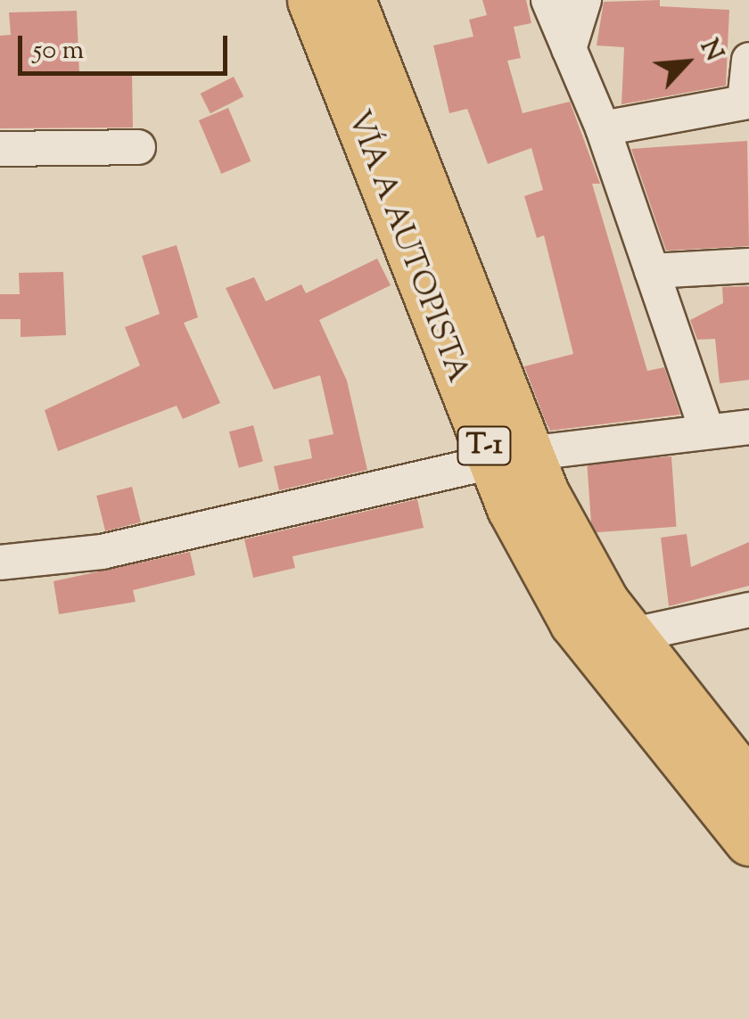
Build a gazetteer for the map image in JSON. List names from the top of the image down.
{
  "streets": {
    "highway": ["VÍA A AUTOPISTA", "T-1"]
  },
  "scale_bar": "50 m",
  "north": "top right"
}
